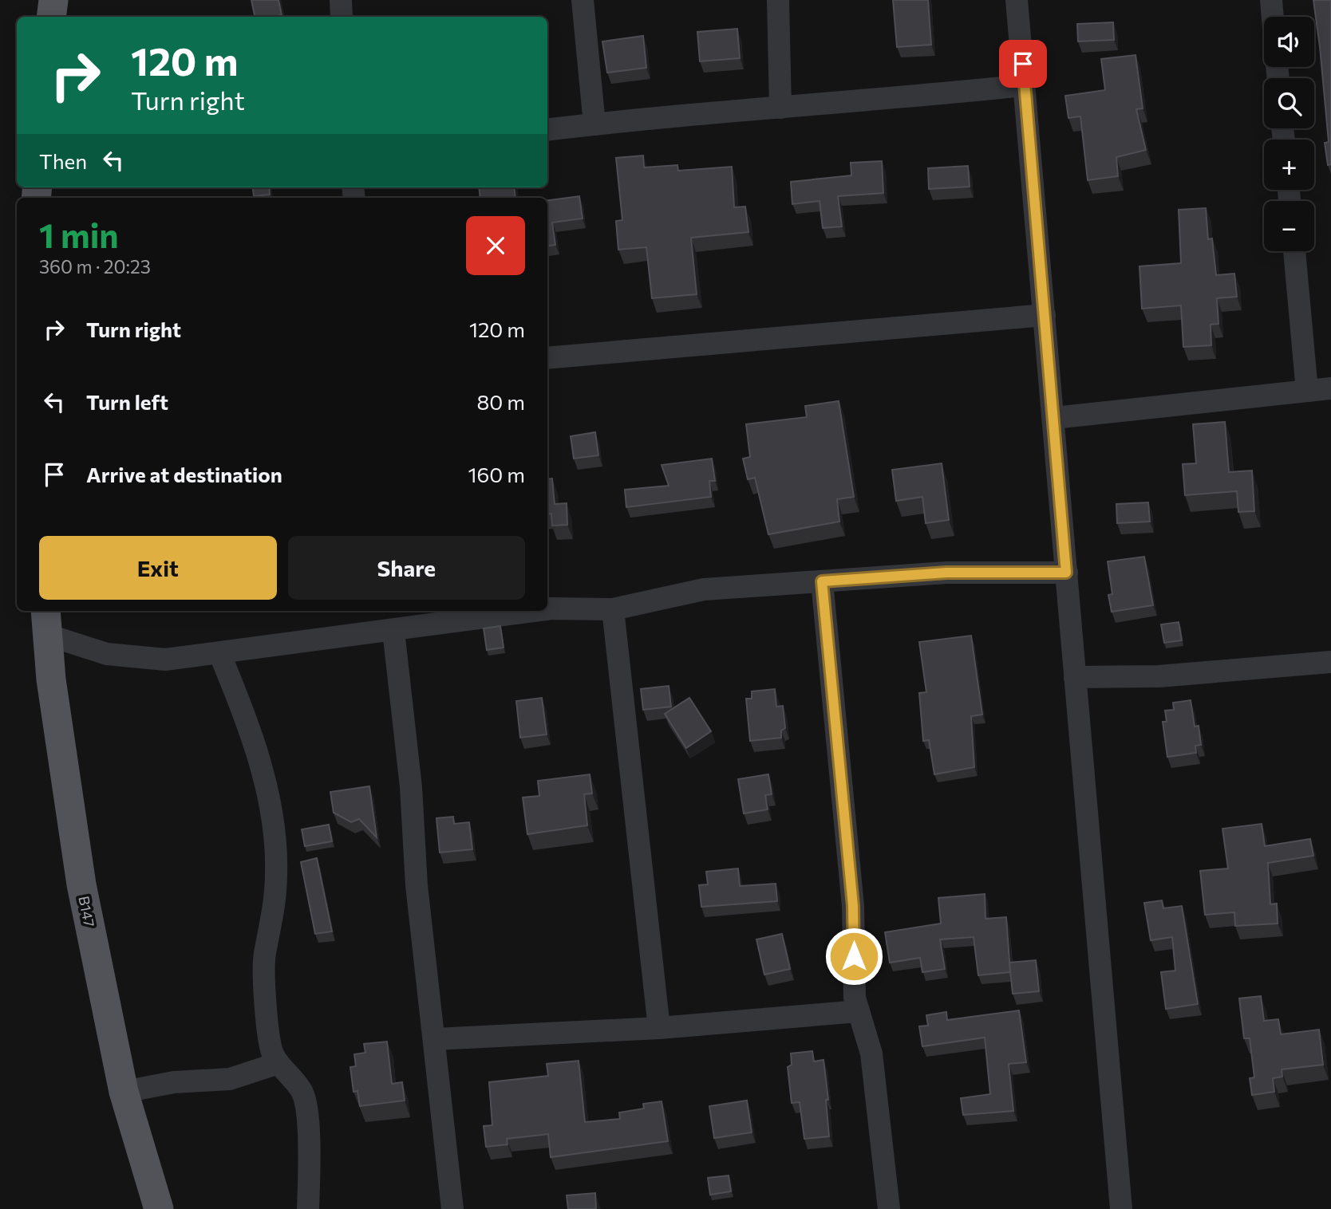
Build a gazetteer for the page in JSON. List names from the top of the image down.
{
  "streets": {
    "main road": ["B147"]
  },
  "page": {
    "map_buttons": ["+", "−"],
    "turn": ["120 m", "Turn right"],
    "then": "Then",
    "heading": ["1 min", "360 m · 20:23"],
    "list": [
      {
        "name": "Turn right",
        "value": "120 m"
      },
      {
        "name": "Turn left",
        "value": "80 m"
      },
      {
        "name": "Arrive at destination",
        "value": "160 m"
      }
    ],
    "buttons": ["Exit", "Share"]
  }
}
